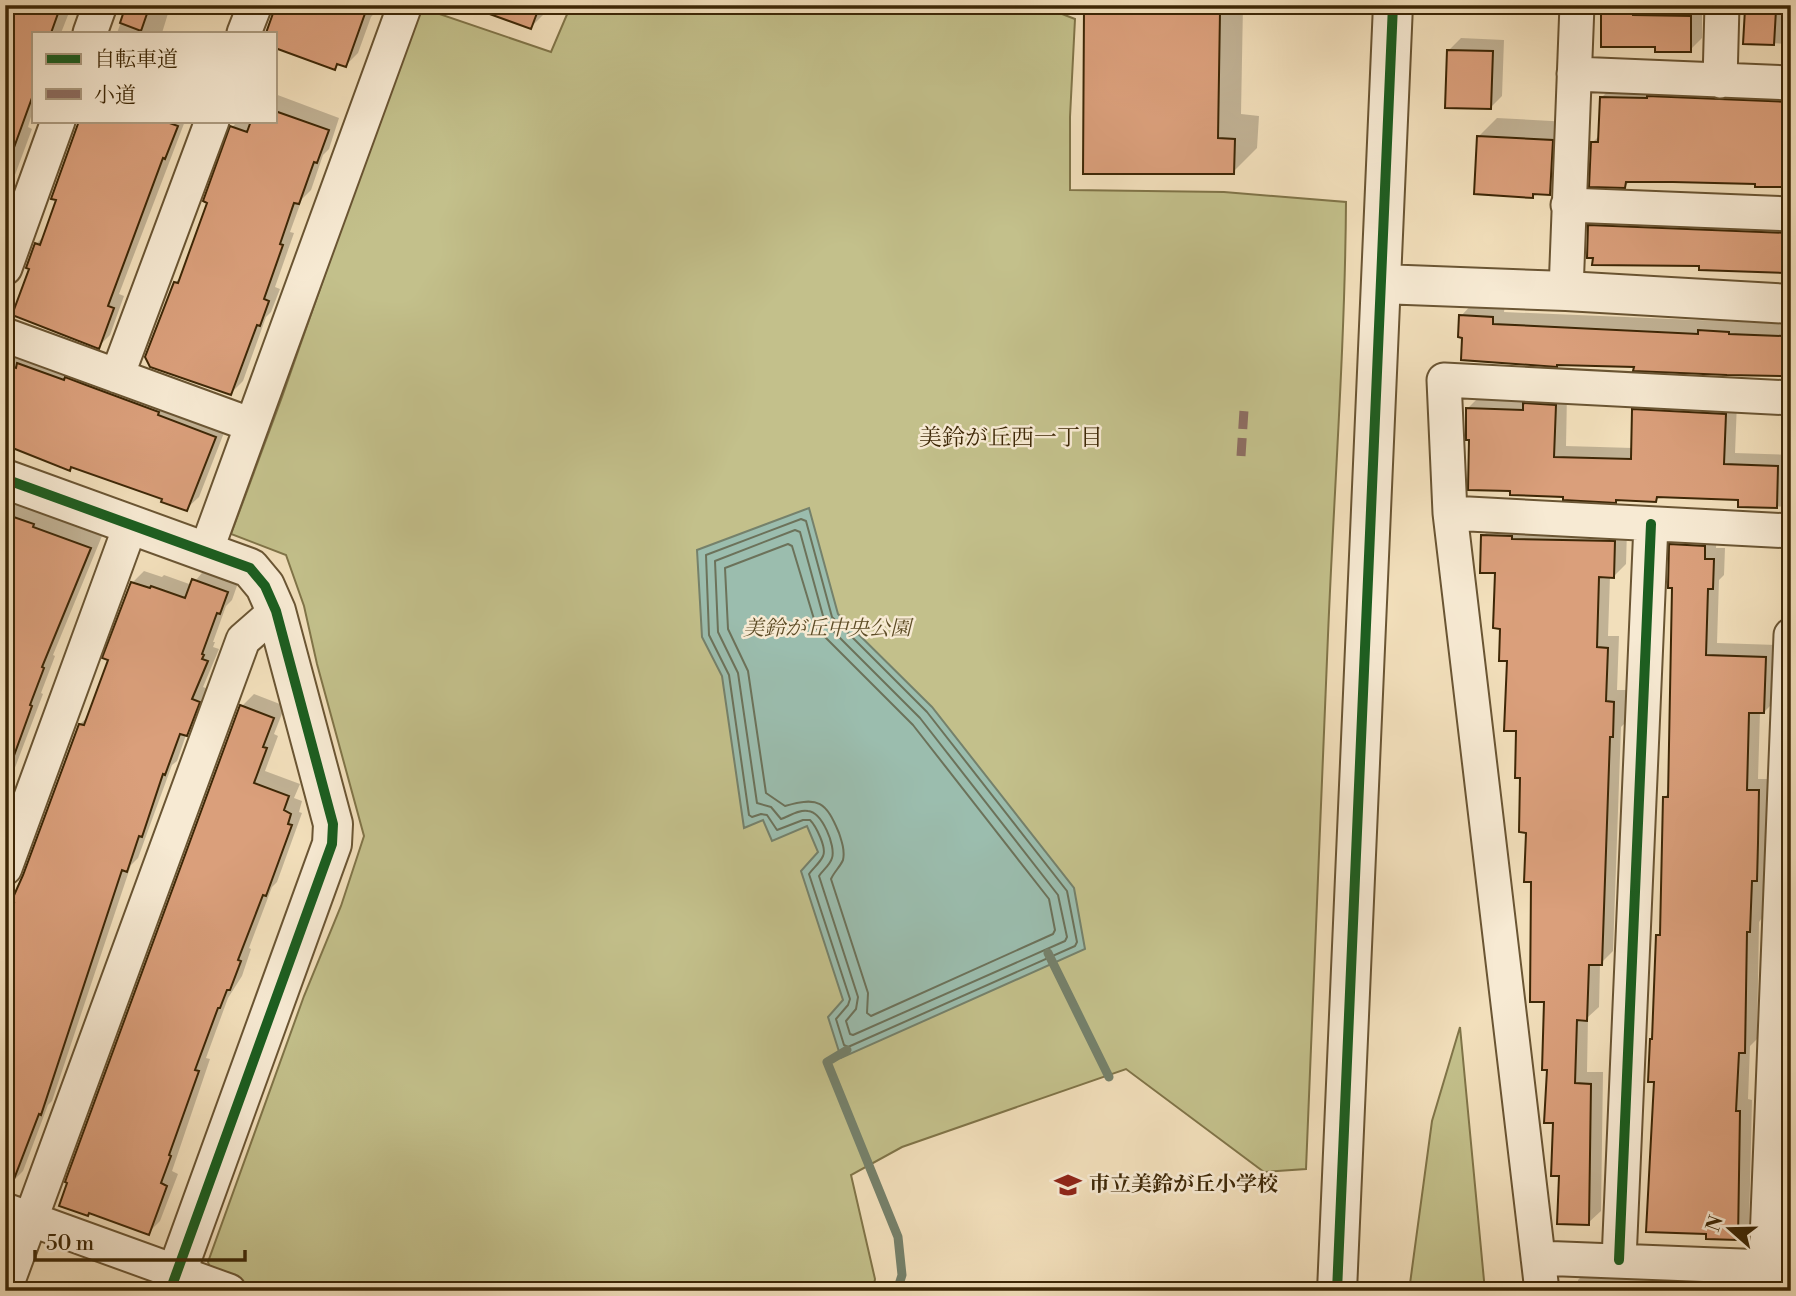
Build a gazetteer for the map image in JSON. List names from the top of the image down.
{
  "districts": ["美鈴が丘西一丁目"],
  "parks": ["美鈴が丘中央公園"],
  "places": {
    "school or university": ["市立美鈴が丘小学校"]
  },
  "legend": ["自転車道", "小道"],
  "scale_bar": "50 m",
  "north": "left"
}
